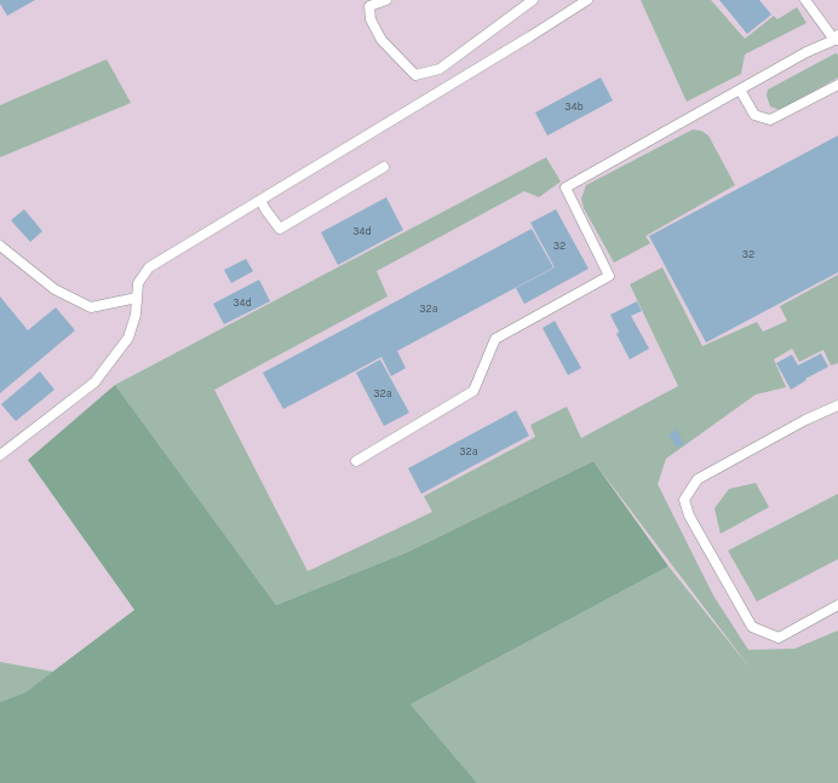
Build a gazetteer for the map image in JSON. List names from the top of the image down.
{
  "house_numbers": [
    "34b",
    "34d",
    "32",
    "32",
    "34d",
    "32a",
    "32a",
    "32a"
  ]
}
